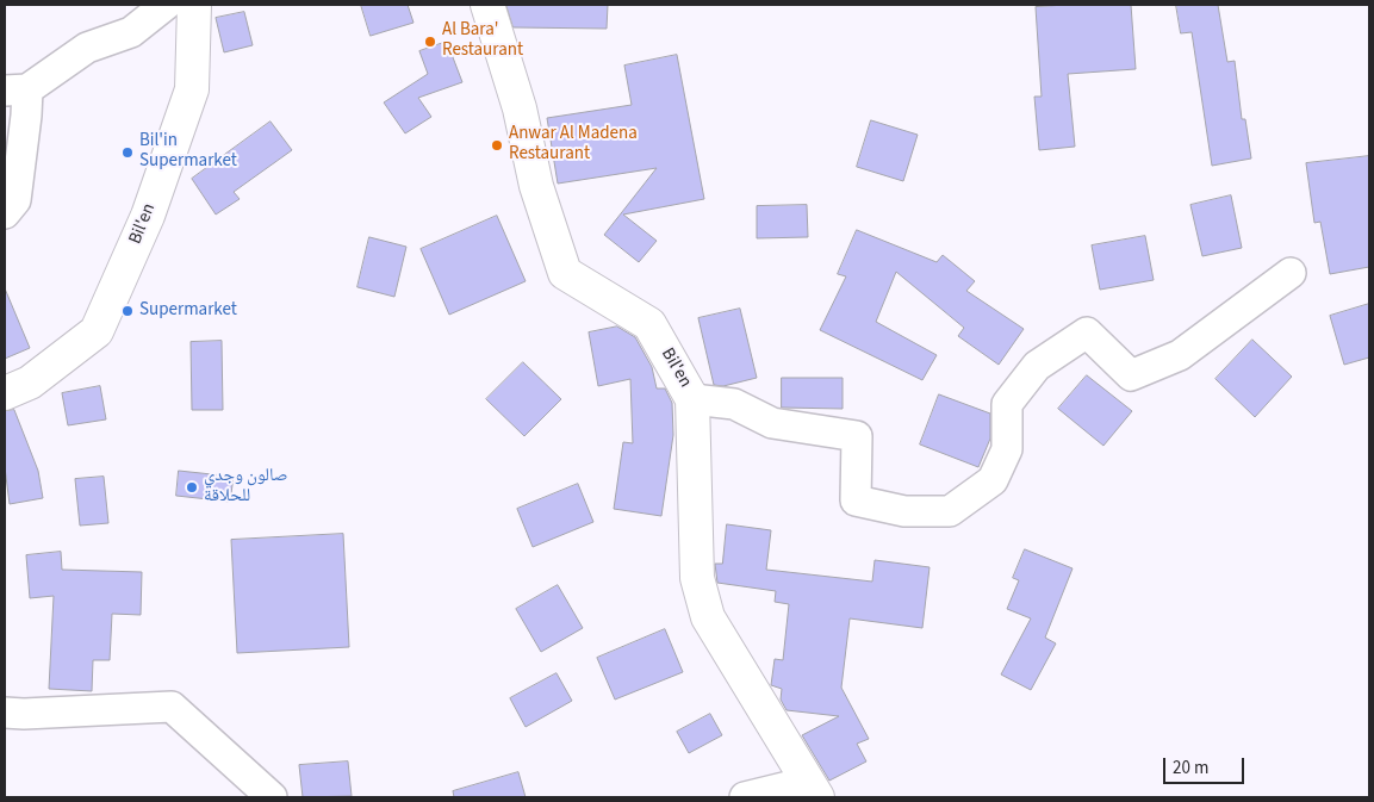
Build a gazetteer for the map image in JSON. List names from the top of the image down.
{
  "streets": {
    "street": ["Bil'en"]
  },
  "places": [
    "Al Bara' Restaurant",
    "Anwar Al Madena Restaurant",
    "Bil'in Supermarket",
    "Supermarket",
    "صالون وجدي للحلاقة"
  ],
  "scale_bar": "20 m"
}
